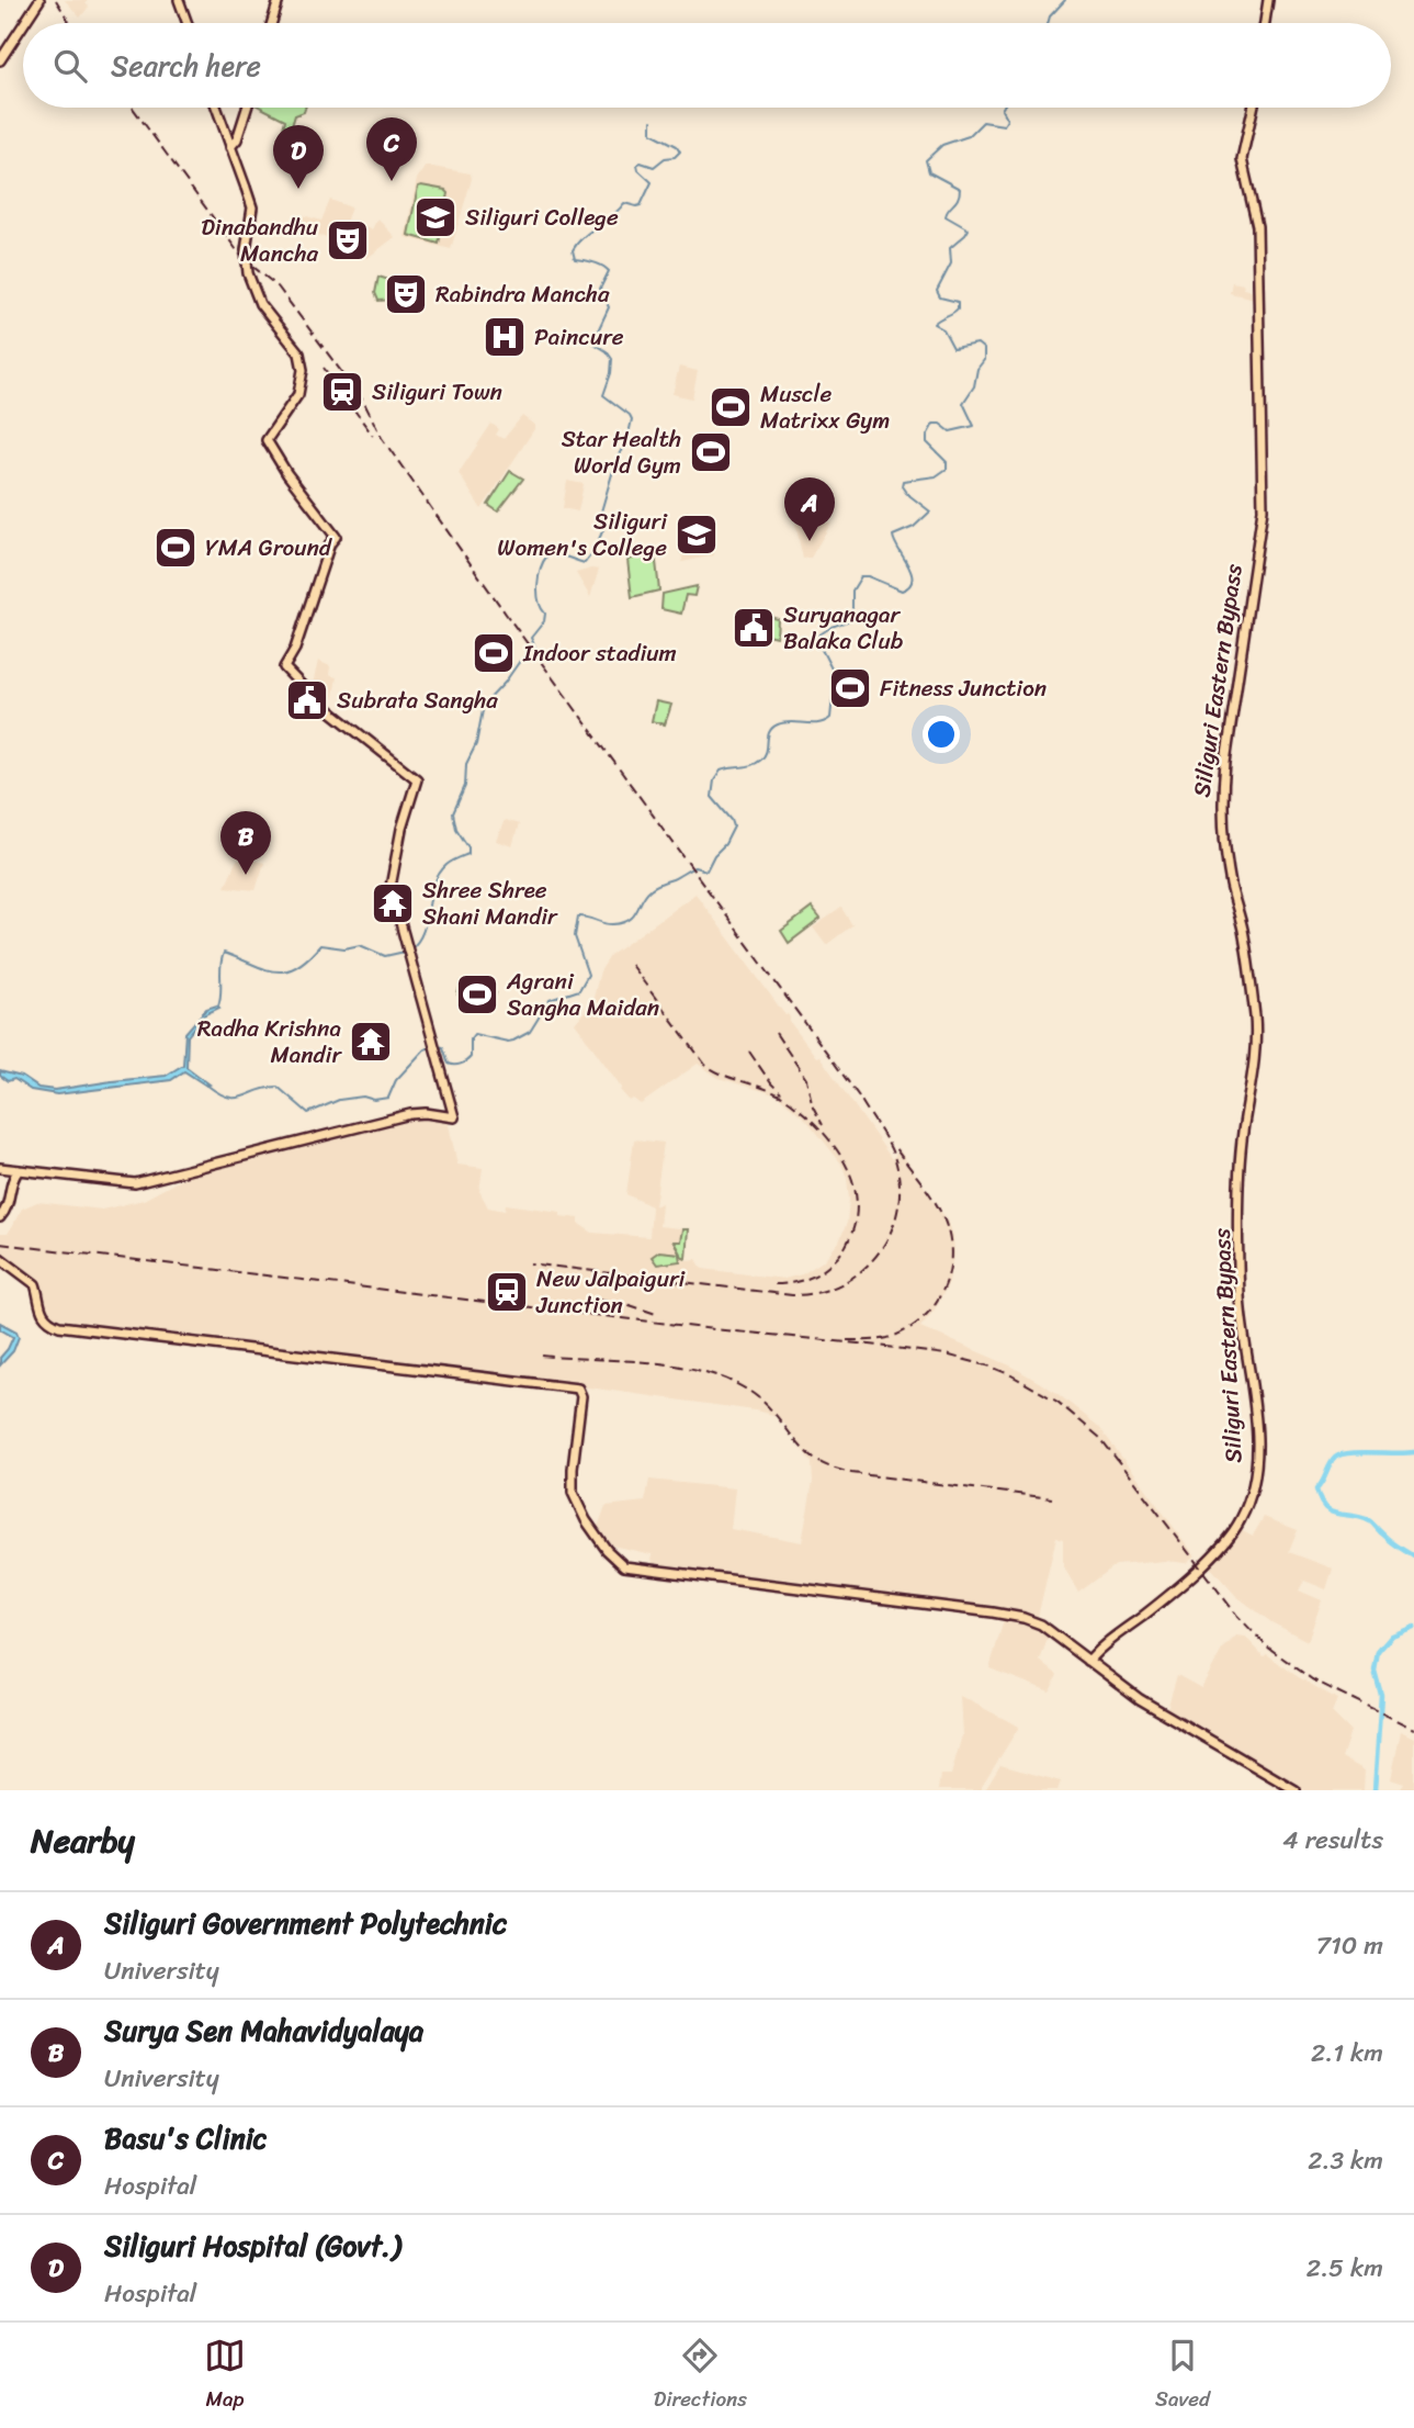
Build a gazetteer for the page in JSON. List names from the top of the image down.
{
  "streets": {
    "main road": ["Siliguri Eastern Bypass"]
  },
  "places": {
    "school or university": ["Siliguri College", "Siliguri Women's College"],
    "theatre": ["Dinabandhu Mancha", "Rabindra Mancha"],
    "hospital": ["Paincure"],
    "station": ["Siliguri Town", "New Jalpaiguri Junction"],
    "sports": [
      "Muscle Matrixx Gym",
      "Star Health World Gym",
      "YMA Ground",
      "Indoor stadium",
      "Fitness Junction",
      "Agrani Sangha Maidan"
    ],
    "public building": ["Suryanagar Balaka Club", "Subrata Sangha"],
    "temple": ["Shree Shree Shani Mandir", "Radha Krishna Mandir"]
  },
  "page": {
    "search": "Search here",
    "pins": [
      "C",
      "D",
      "A",
      "B"
    ],
    "heading": ["Nearby", "4 results"],
    "list": [
      {
        "mark": "A",
        "name": "Siliguri Government Polytechnic",
        "note": "University",
        "value": "710 m"
      },
      {
        "mark": "B",
        "name": "Surya Sen Mahavidyalaya",
        "note": "University",
        "value": "2.1 km"
      },
      {
        "mark": "C",
        "name": "Basu's Clinic",
        "note": "Hospital",
        "value": "2.3 km"
      },
      {
        "mark": "D",
        "name": "Siliguri Hospital (Govt.)",
        "note": "Hospital",
        "value": "2.5 km"
      }
    ],
    "nav": ["Map", "Directions", "Saved"]
  }
}
